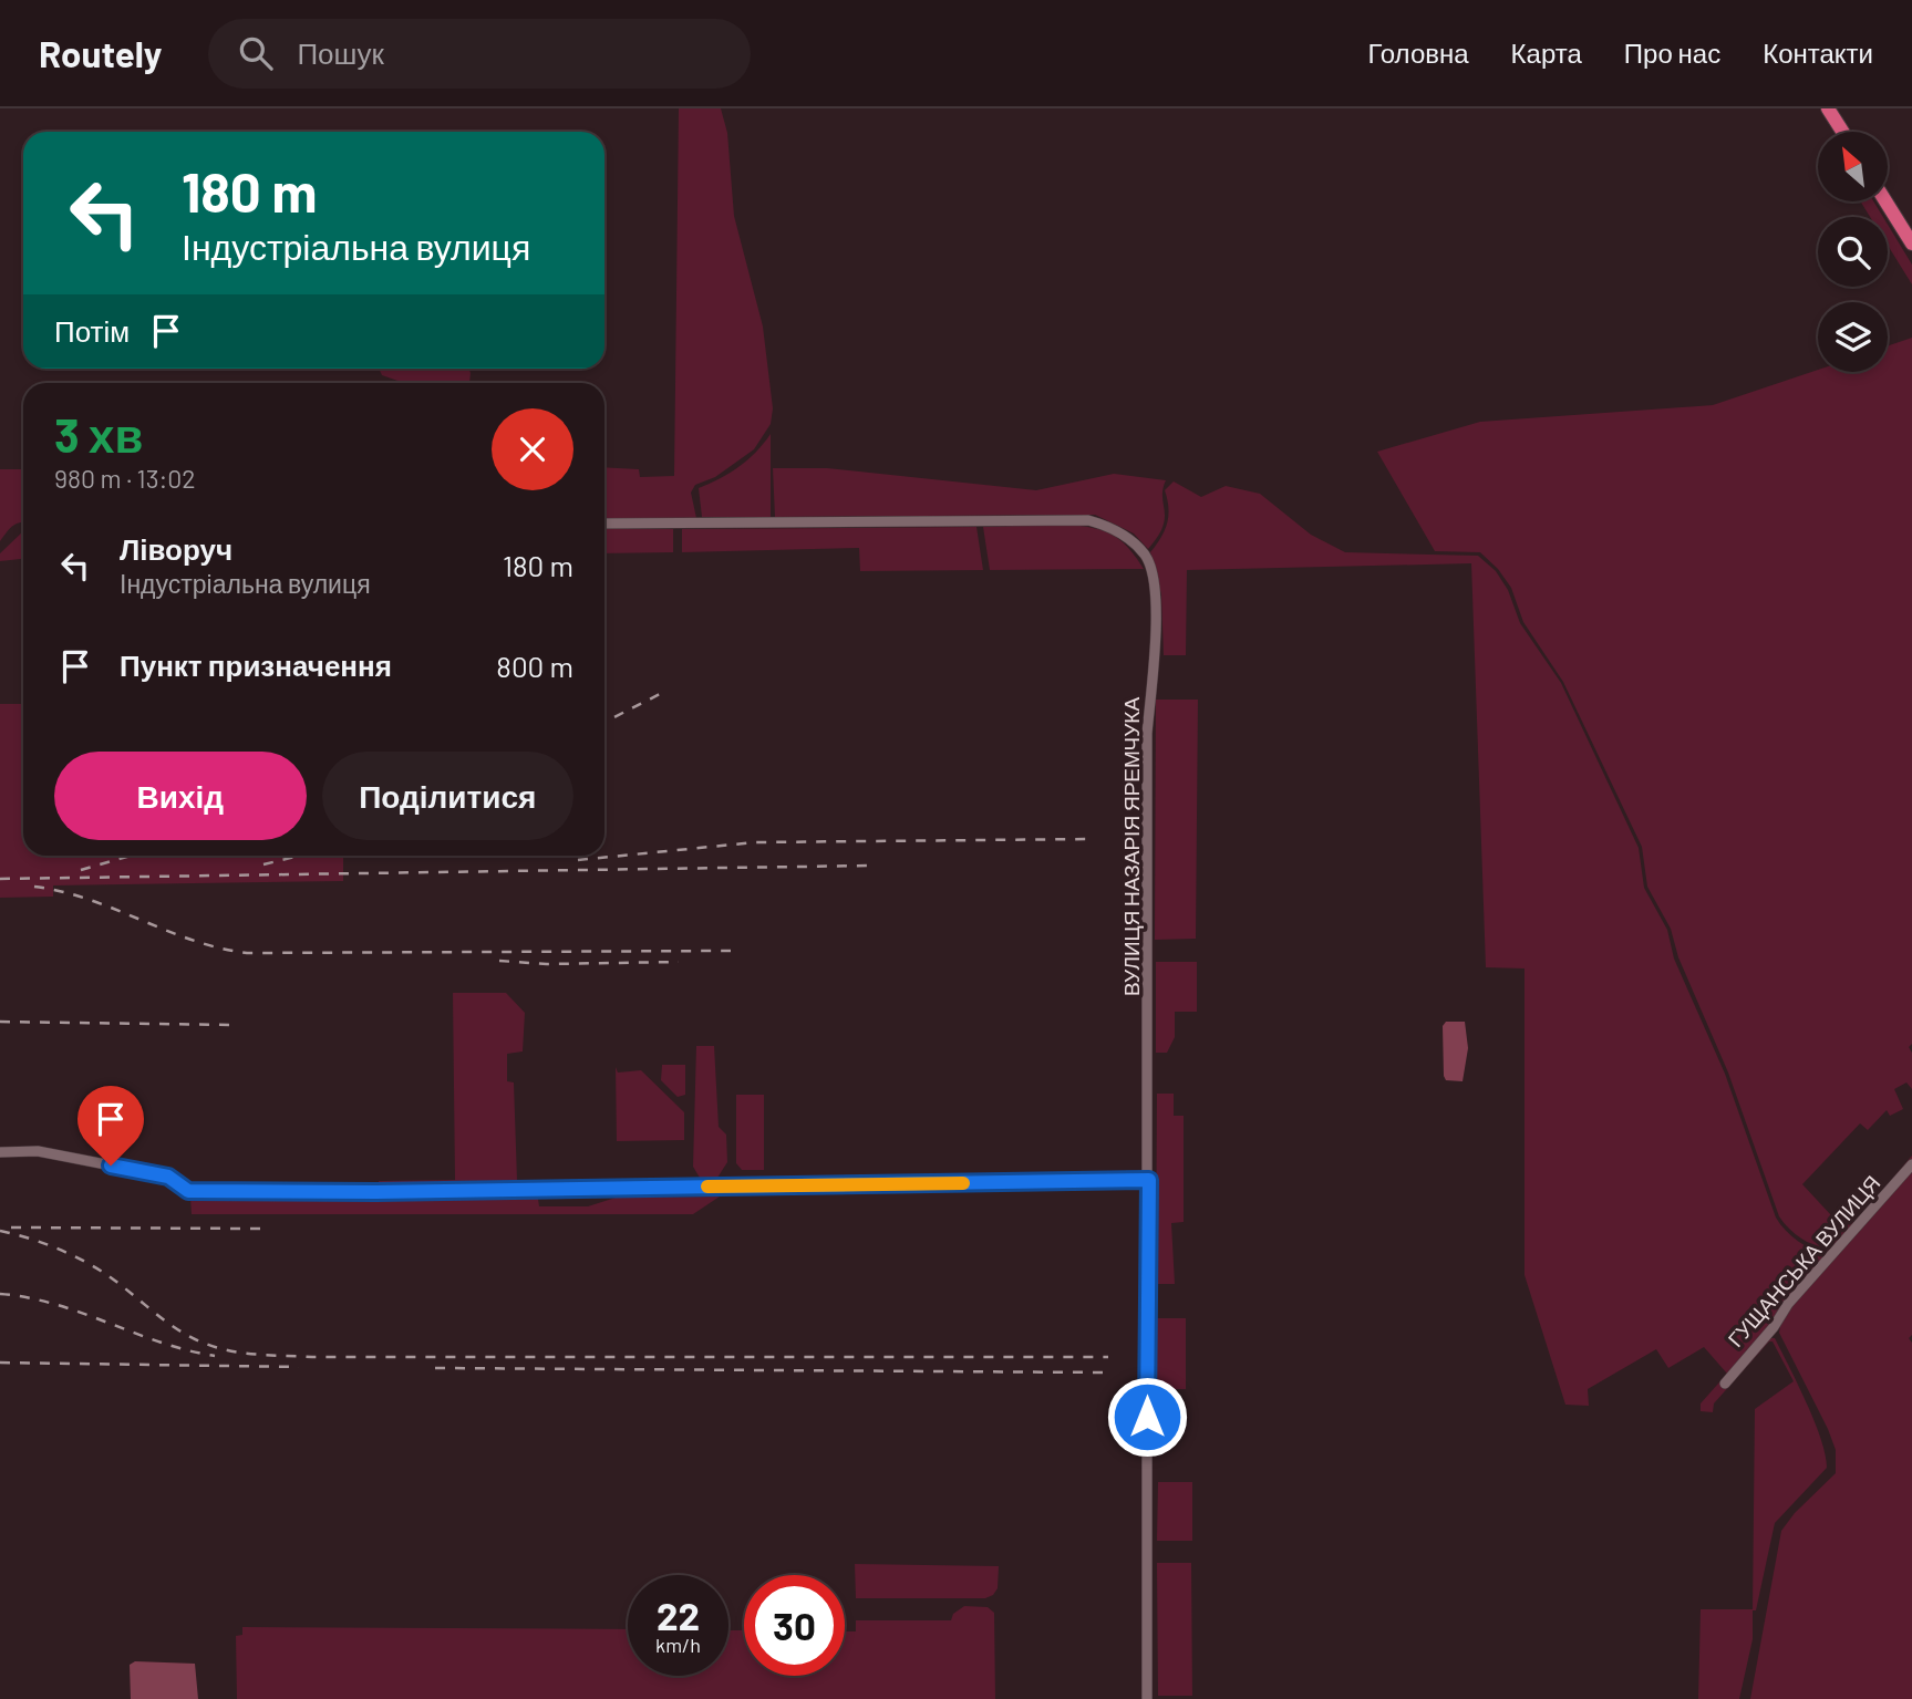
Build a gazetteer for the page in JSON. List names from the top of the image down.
{
  "streets": {
    "street": ["ВУЛИЦЯ НАЗАРІЯ ЯРЕМЧУКА", "ГУЩАНСЬКА ВУЛИЦЯ"]
  },
  "north": "top left",
  "page": {
    "header": "Routely",
    "search": "Пошук",
    "nav": [
      "Головна",
      "Карта",
      "Про нас",
      "Контакти"
    ],
    "turn": ["180 m", "Індустріальна вулиця"],
    "then": "Потім",
    "heading": ["3 хв", "980 m · 13:02"],
    "list": [
      {
        "name": "Ліворуч",
        "note": "Індустріальна вулиця",
        "value": "180 m"
      },
      {
        "name": "Пункт призначення",
        "value": "800 m"
      }
    ],
    "buttons": ["Вихід", "Поділитися"],
    "speed": "22 km/h",
    "limit": "30"
  }
}
